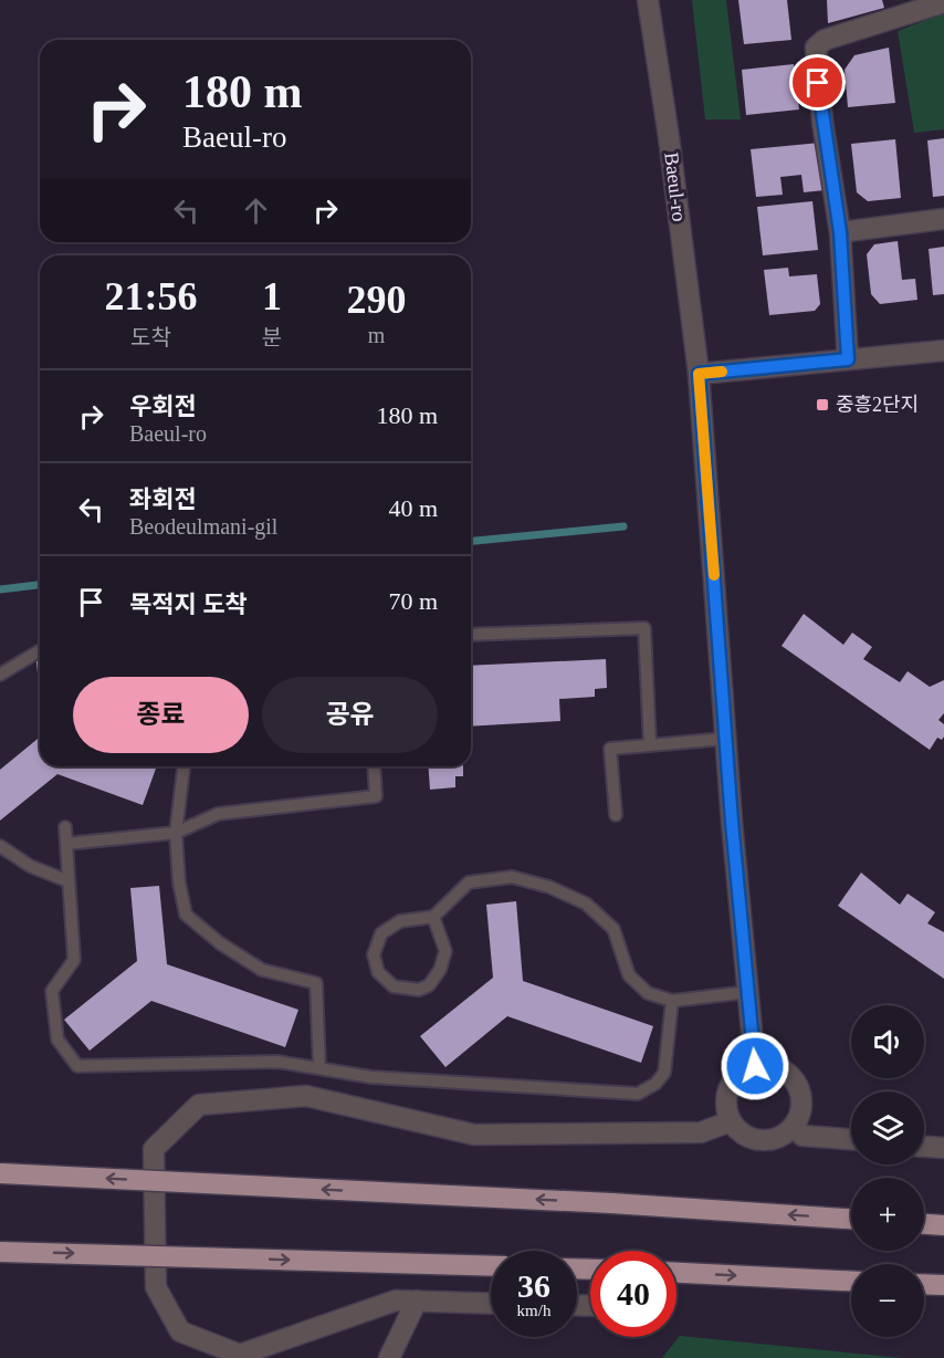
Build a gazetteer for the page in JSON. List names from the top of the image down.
{
  "streets": {
    "street": ["Baeul-ro"]
  },
  "places": {
    "transit": ["중흥2단지"]
  },
  "page": {
    "turn": ["180 m", "Baeul-ro"],
    "eta": [
      "21:56",
      "도착",
      "1",
      "분",
      "290",
      "m"
    ],
    "list": [
      {
        "name": "우회전",
        "note": "Baeul-ro",
        "value": "180 m"
      },
      {
        "name": "좌회전",
        "note": "Beodeulmani-gil",
        "value": "40 m"
      },
      {
        "name": "목적지 도착",
        "value": "70 m"
      }
    ],
    "buttons": ["종료", "공유"],
    "map_buttons": ["+", "−"],
    "speed": "36 km/h",
    "limit": "40"
  }
}
